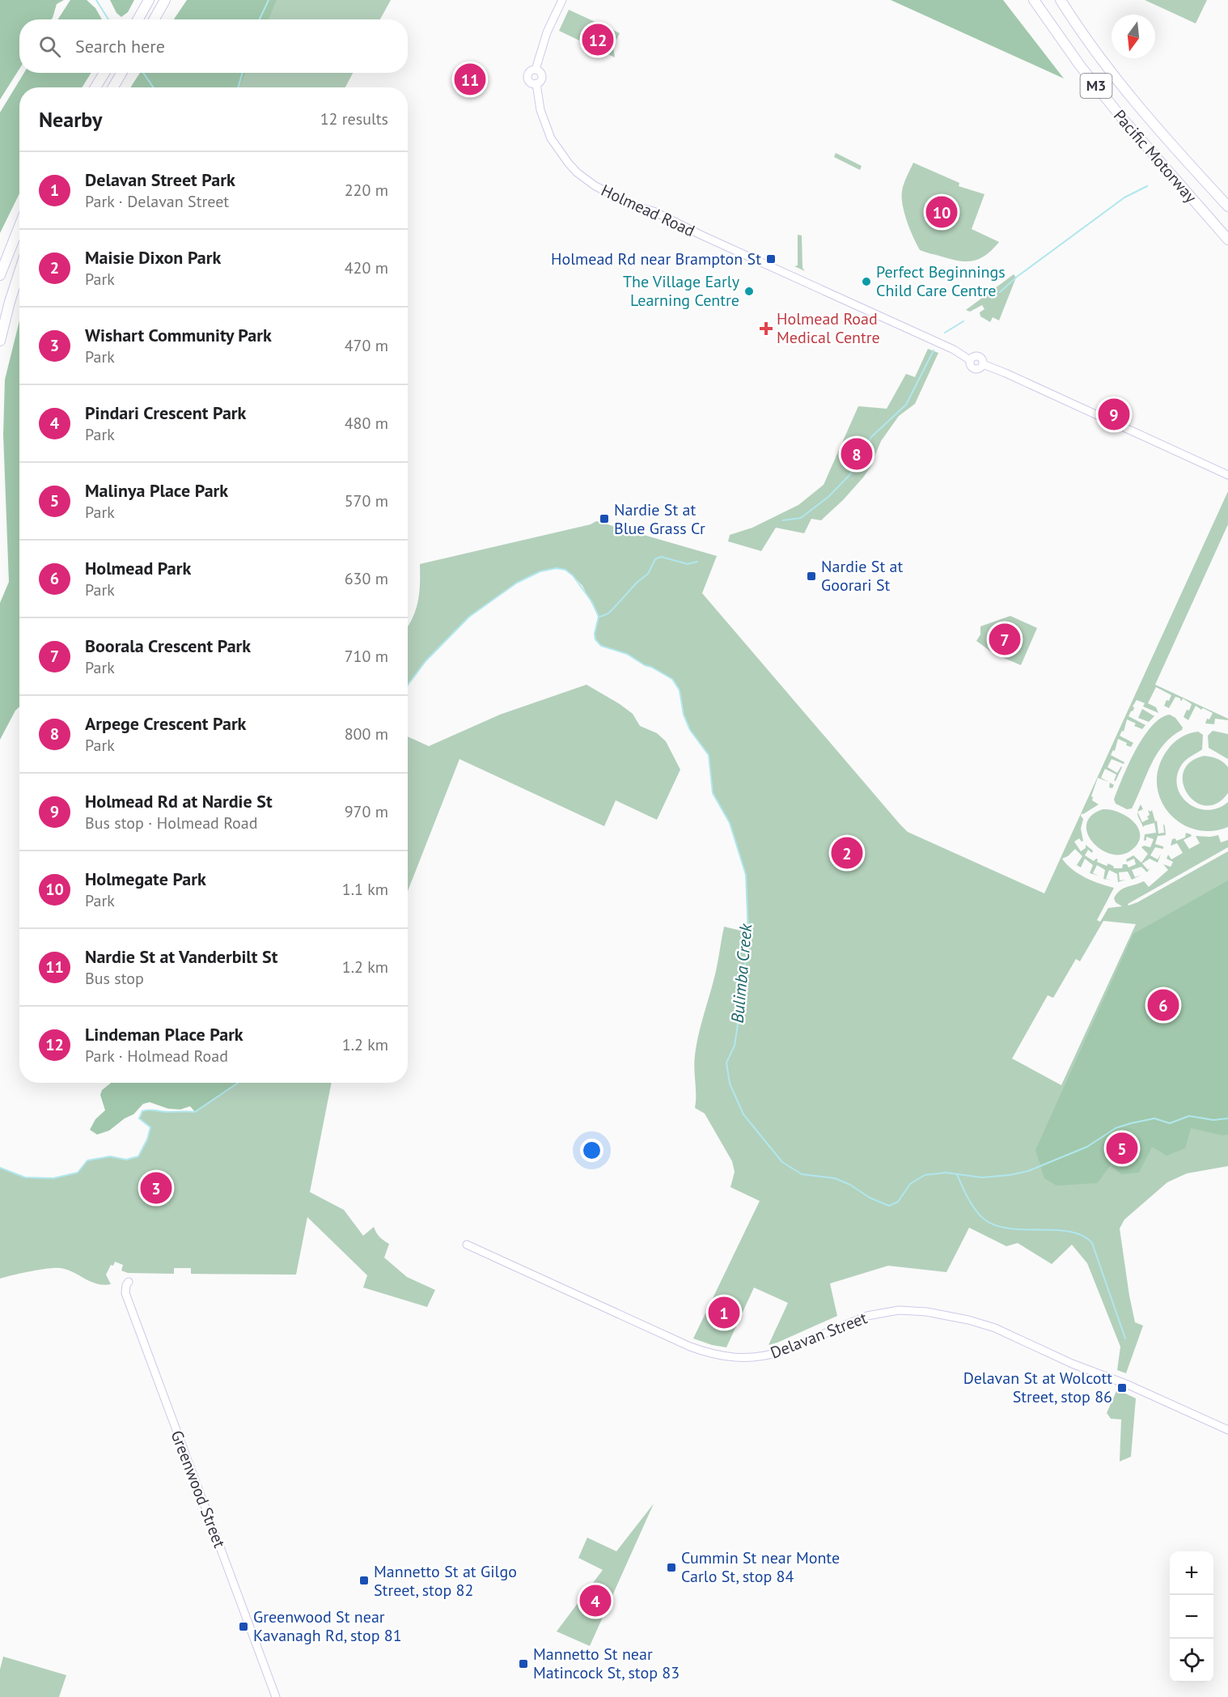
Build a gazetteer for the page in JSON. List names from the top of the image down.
{
  "streets": {
    "highway": ["M3", "Pacific Motorway"],
    "street": ["Holmead Road", "Delavan Street", "Greenwood Street"]
  },
  "water": ["Bulimba Creek"],
  "places": {
    "transit": [
      "Holmead Rd near Brampton St",
      "Nardie St at Blue Grass Cr",
      "Nardie St at Goorari St",
      "Delavan St at Wolcott Street, stop 86",
      "Cummin St near Monte Carlo St, stop 84",
      "Mannetto St at Gilgo Street, stop 82",
      "Greenwood St near Kavanagh Rd, stop 81",
      "Mannetto St near Matincock St, stop 83"
    ],
    "other": ["Perfect Beginnings Child Care Centre", "The Village Early Learning Centre"],
    "health": ["Holmead Road Medical Centre"]
  },
  "north": "bottom",
  "page": {
    "search": "Search here",
    "pins": [
      "12",
      "11",
      "10",
      "9",
      "8",
      "7",
      "2",
      "6",
      "5",
      "3",
      "1",
      "4"
    ],
    "heading": ["Nearby", "12 results"],
    "list": [
      {
        "mark": "1",
        "name": "Delavan Street Park",
        "note": "Park · Delavan Street",
        "value": "220 m"
      },
      {
        "mark": "2",
        "name": "Maisie Dixon Park",
        "note": "Park",
        "value": "420 m"
      },
      {
        "mark": "3",
        "name": "Wishart Community Park",
        "note": "Park",
        "value": "470 m"
      },
      {
        "mark": "4",
        "name": "Pindari Crescent Park",
        "note": "Park",
        "value": "480 m"
      },
      {
        "mark": "5",
        "name": "Malinya Place Park",
        "note": "Park",
        "value": "570 m"
      },
      {
        "mark": "6",
        "name": "Holmead Park",
        "note": "Park",
        "value": "630 m"
      },
      {
        "mark": "7",
        "name": "Boorala Crescent Park",
        "note": "Park",
        "value": "710 m"
      },
      {
        "mark": "8",
        "name": "Arpege Crescent Park",
        "note": "Park",
        "value": "800 m"
      },
      {
        "mark": "9",
        "name": "Holmead Rd at Nardie St",
        "note": "Bus stop · Holmead Road",
        "value": "970 m"
      },
      {
        "mark": "10",
        "name": "Holmegate Park",
        "note": "Park",
        "value": "1.1 km"
      },
      {
        "mark": "11",
        "name": "Nardie St at Vanderbilt St",
        "note": "Bus stop",
        "value": "1.2 km"
      },
      {
        "mark": "12",
        "name": "Lindeman Place Park",
        "note": "Park · Holmead Road",
        "value": "1.2 km"
      }
    ],
    "map_buttons": ["+", "−"]
  }
}
